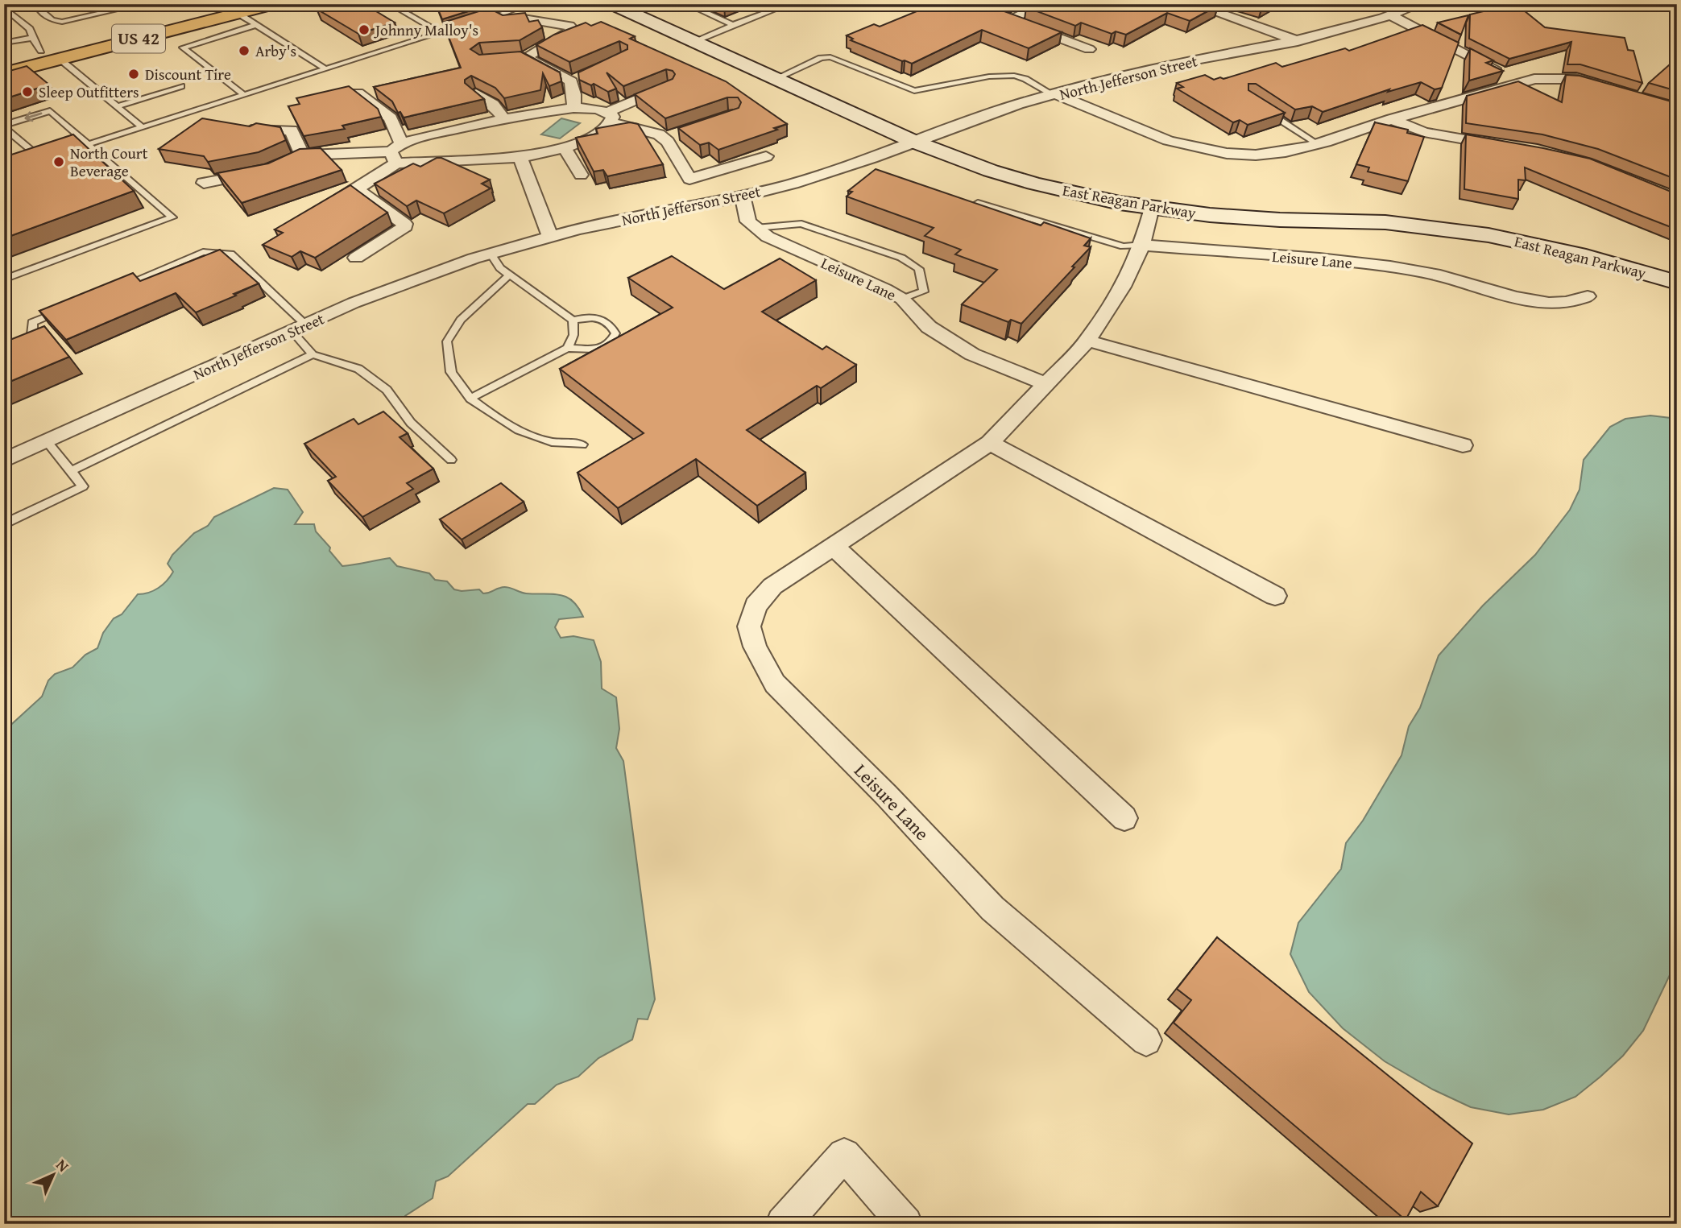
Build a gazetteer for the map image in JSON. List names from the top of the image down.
{
  "streets": {
    "main road": ["US 42"],
    "street": ["North Jefferson Street", "East Reagan Parkway", "Leisure Lane"]
  },
  "crossings": [
    ["North Jefferson Street", "East Reagan Parkway"]
  ],
  "places": [
    "Johnny Malloy's",
    "Arby's",
    "Discount Tire",
    "Sleep Outfitters",
    "North Court Beverage"
  ],
  "north": "top right"
}
